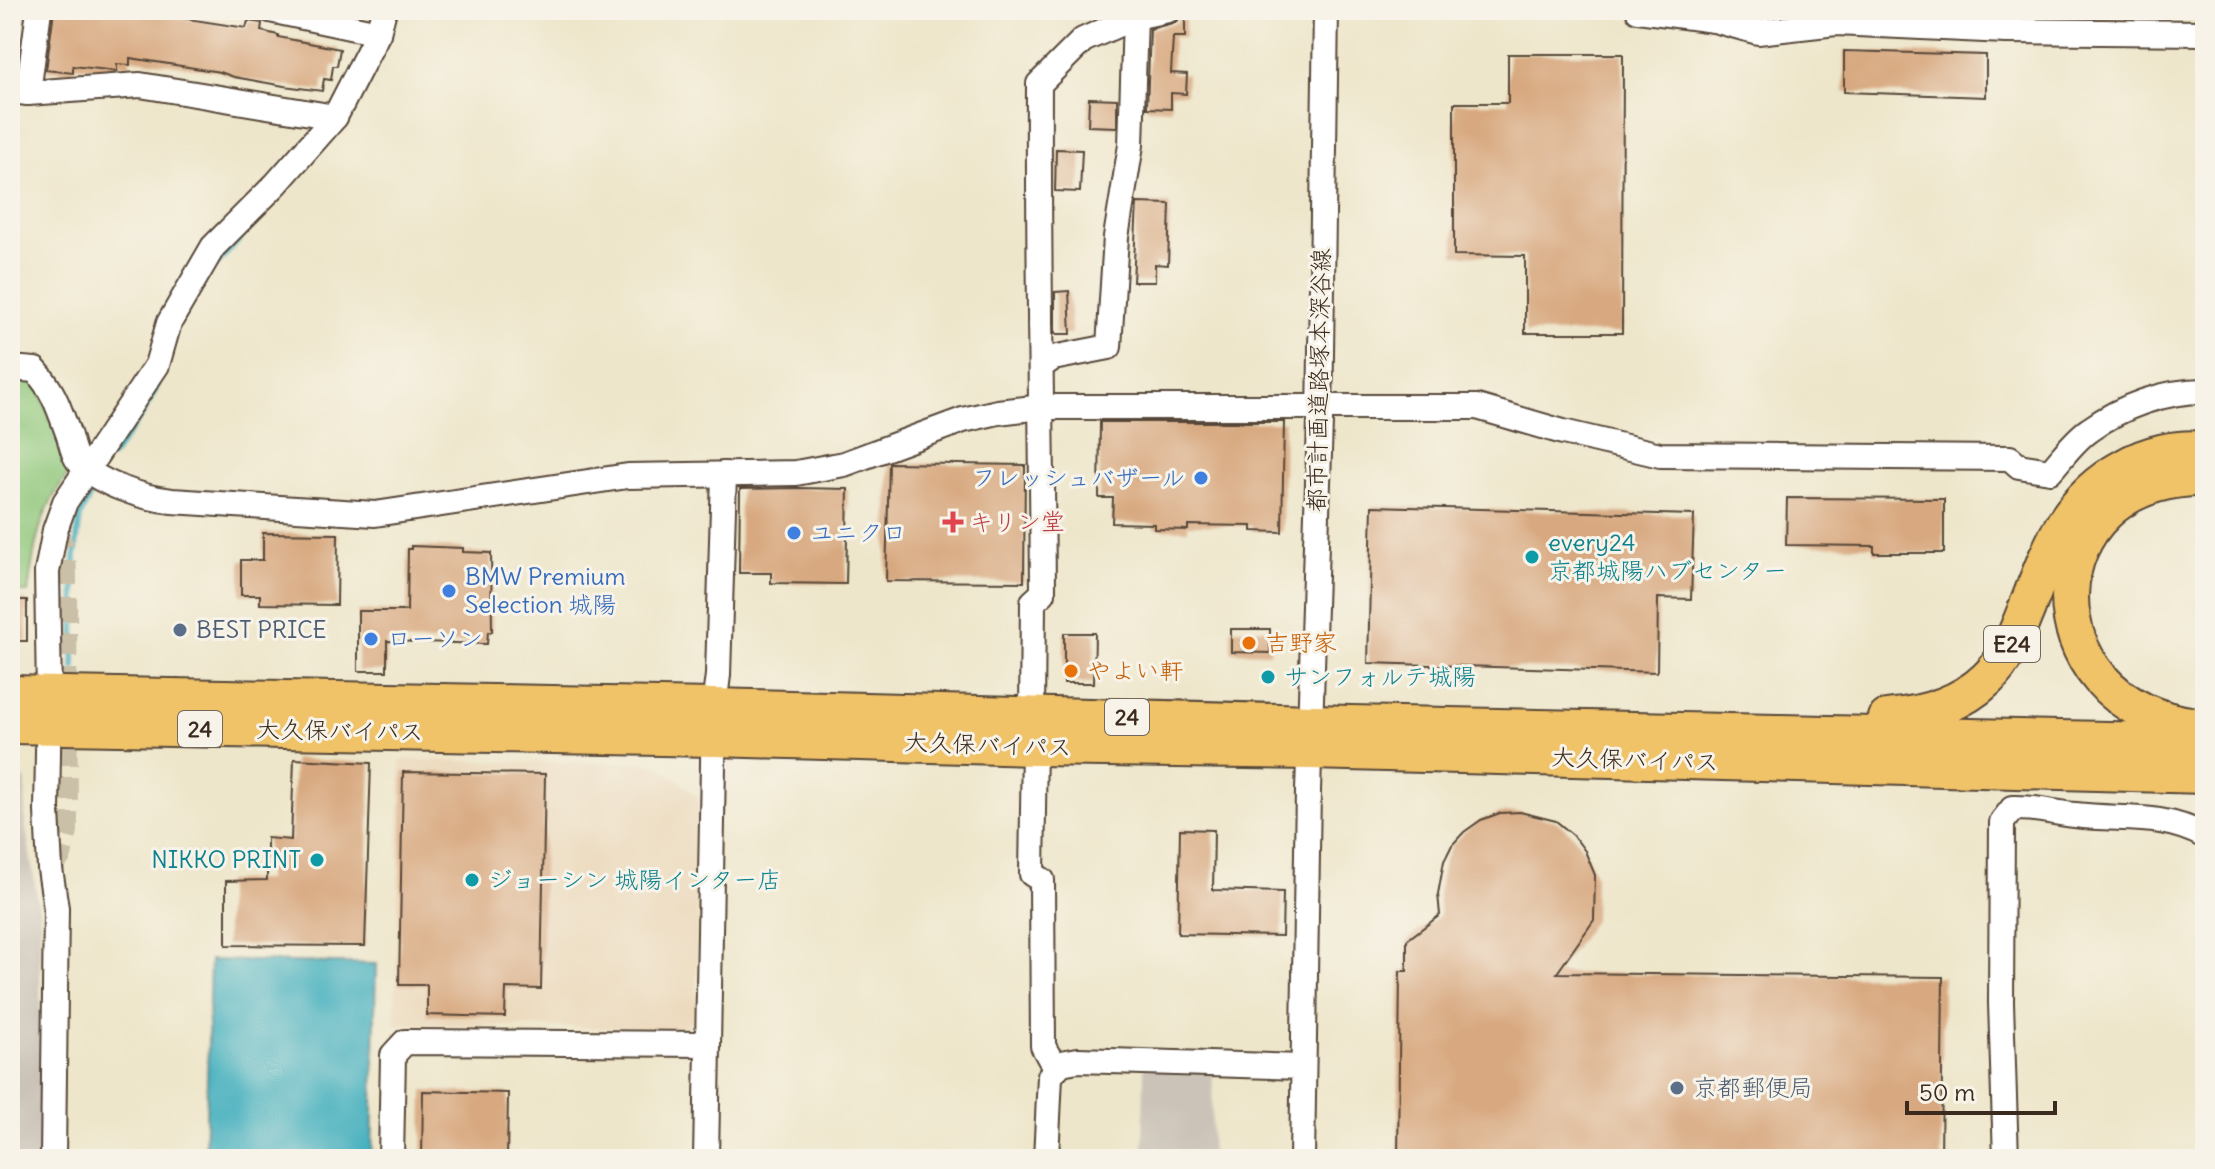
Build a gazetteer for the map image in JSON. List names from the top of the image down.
{
  "streets": {
    "highway": ["E24", "24", "大久保バイパス"],
    "street": ["都市計画道路塚本深谷線"]
  },
  "crossings": [
    ["都市計画道路塚本深谷線", "大久保バイパス"],
    ["E24", "大久保バイパス"]
  ],
  "places": {
    "other": [
      "フレッシュバザール",
      "ユニクロ",
      "every24 京都城陽ハブセンター",
      "BMW Premium Selection 城陽",
      "BEST PRICE",
      "ローソン",
      "吉野家",
      "やよい軒",
      "サンフォルテ城陽",
      "NIKKO PRINT",
      "ジョーシン 城陽インター店",
      "京都郵便局"
    ],
    "health": ["キリン堂"]
  },
  "scale_bar": "50 m"
}
